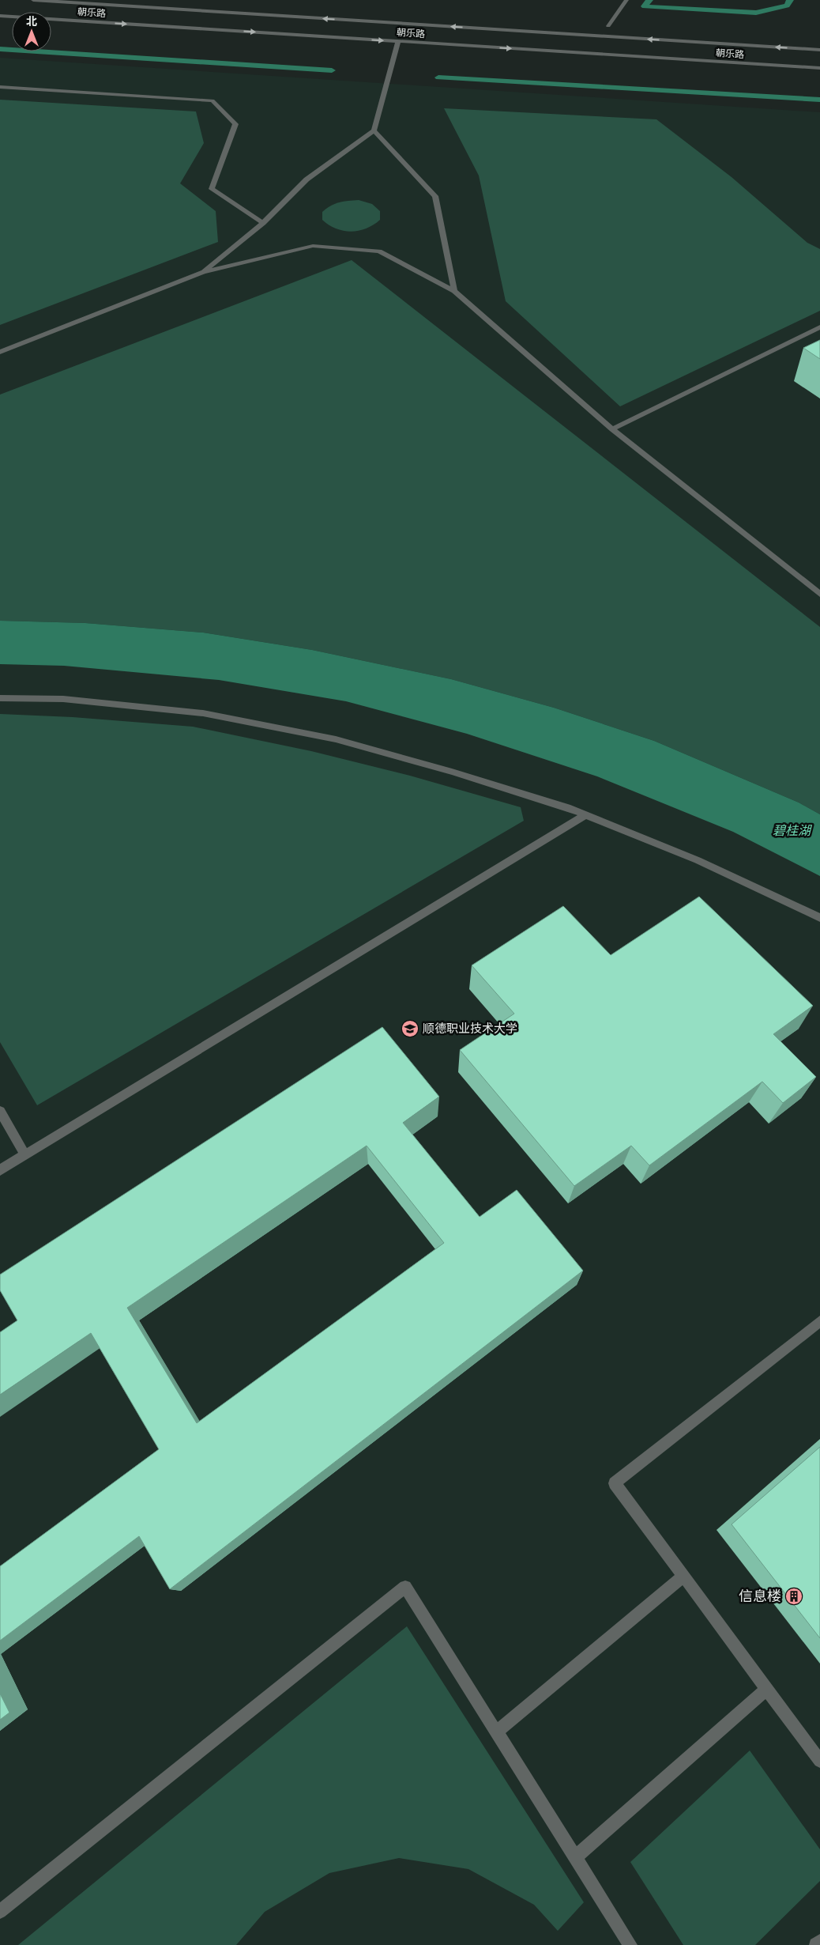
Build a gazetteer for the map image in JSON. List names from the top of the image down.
{
  "streets": {
    "street": ["朝乐路"]
  },
  "water": ["碧桂湖"],
  "places": {
    "school or university": ["顺德职业技术大学"],
    "building": ["信息楼"]
  },
  "north": "top"
}
